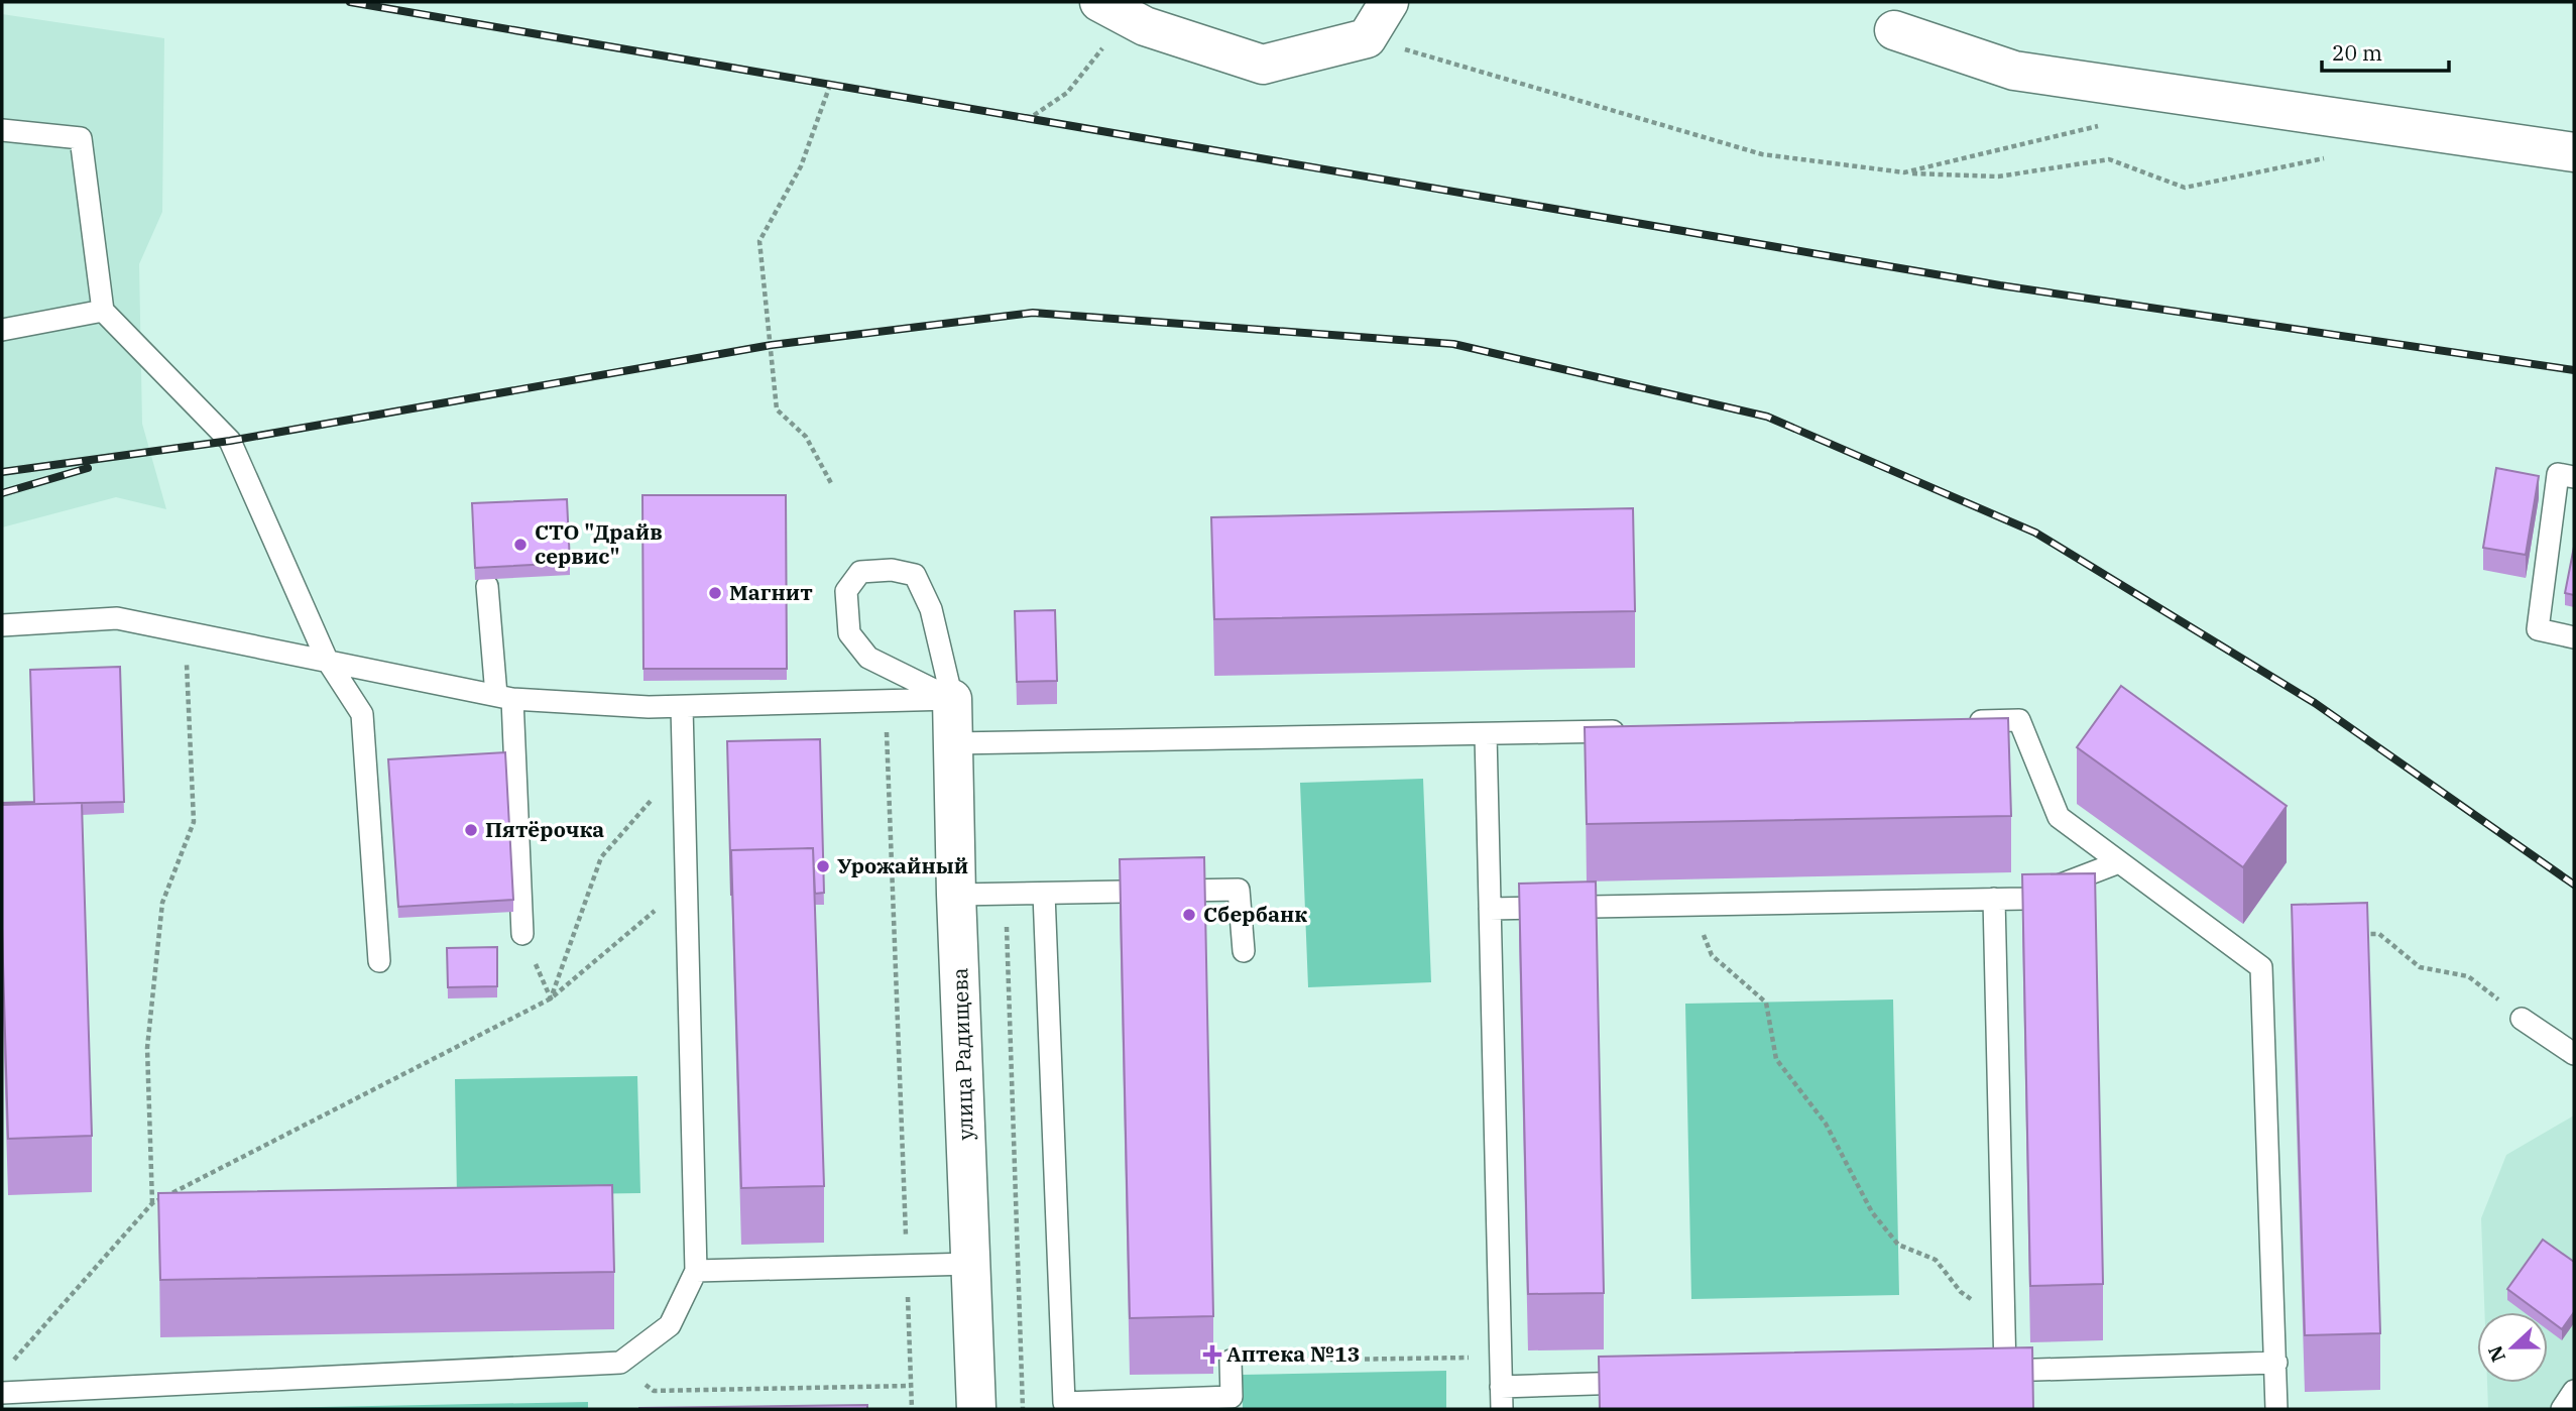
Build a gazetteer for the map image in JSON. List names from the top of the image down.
{
  "streets": {
    "street": ["улица Радищева"]
  },
  "places": {
    "other": [
      "СТО \"Драйв сервис\"",
      "Магнит",
      "Пятёрочка",
      "Урожайный",
      "Сбербанк"
    ],
    "health": ["Аптека №13"]
  },
  "scale_bar": "20 m",
  "north": "left"
}
